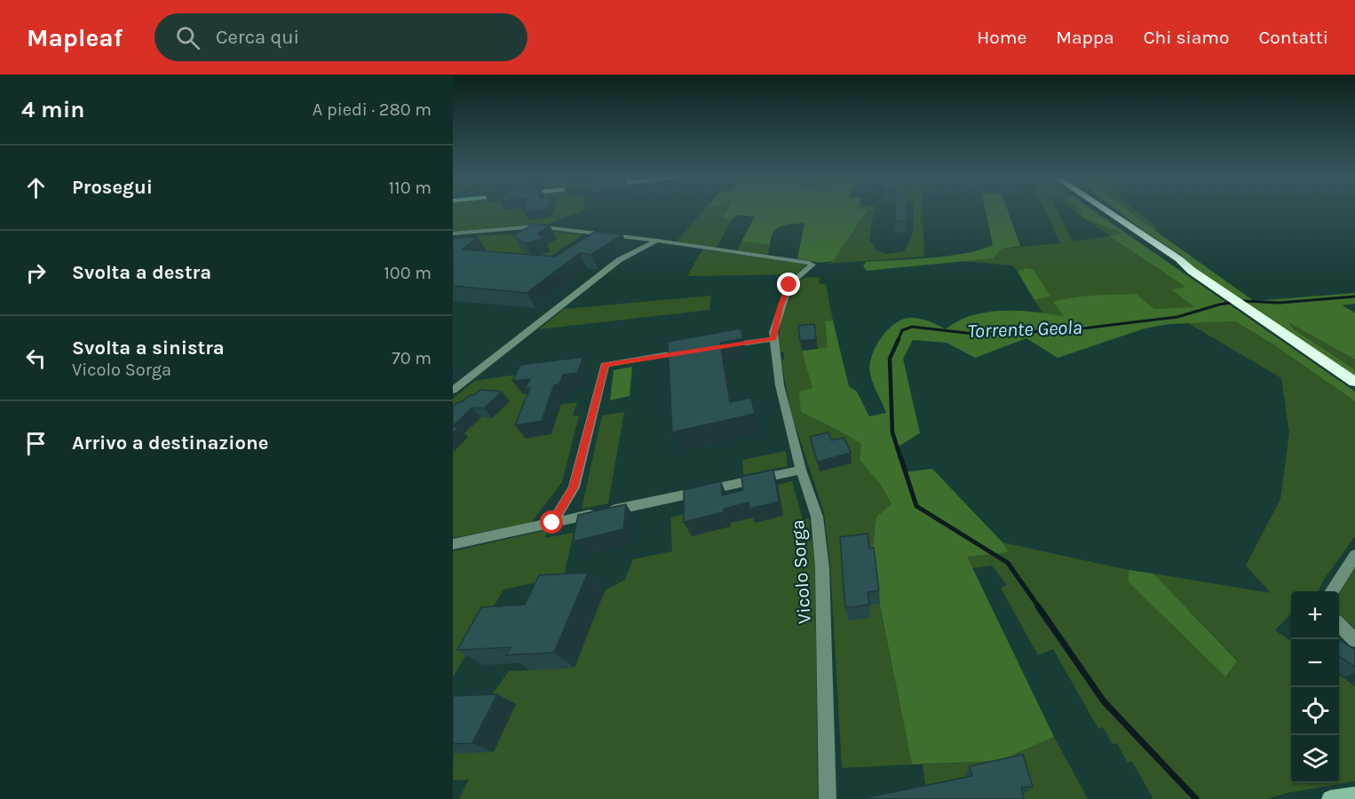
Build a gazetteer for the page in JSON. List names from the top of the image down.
{
  "streets": {
    "street": ["Vicolo Sorga"]
  },
  "water": ["Torrente Geola"],
  "page": {
    "header": "Mapleaf",
    "search": "Cerca qui",
    "nav": [
      "Home",
      "Mappa",
      "Chi siamo",
      "Contatti"
    ],
    "heading": ["4 min", "A piedi · 280 m"],
    "list": [
      ["Prosegui", "110 m"],
      ["Svolta a destra", "100 m"],
      ["Svolta a sinistra", "Vicolo Sorga", "70 m"],
      "Arrivo a destinazione"
    ],
    "map_buttons": ["+", "−"]
  }
}
